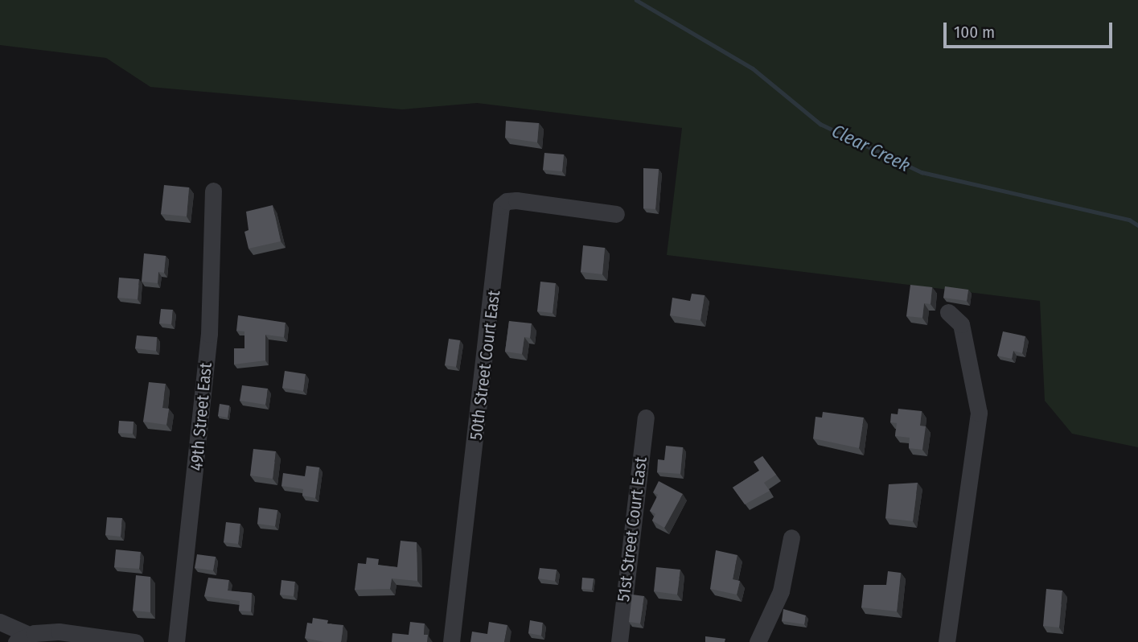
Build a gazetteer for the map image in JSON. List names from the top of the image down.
{
  "streets": {
    "street": ["50th Street Court East", "49th Street East", "51st Street Court East"]
  },
  "water": ["Clear Creek"],
  "scale_bar": "100 m"
}
